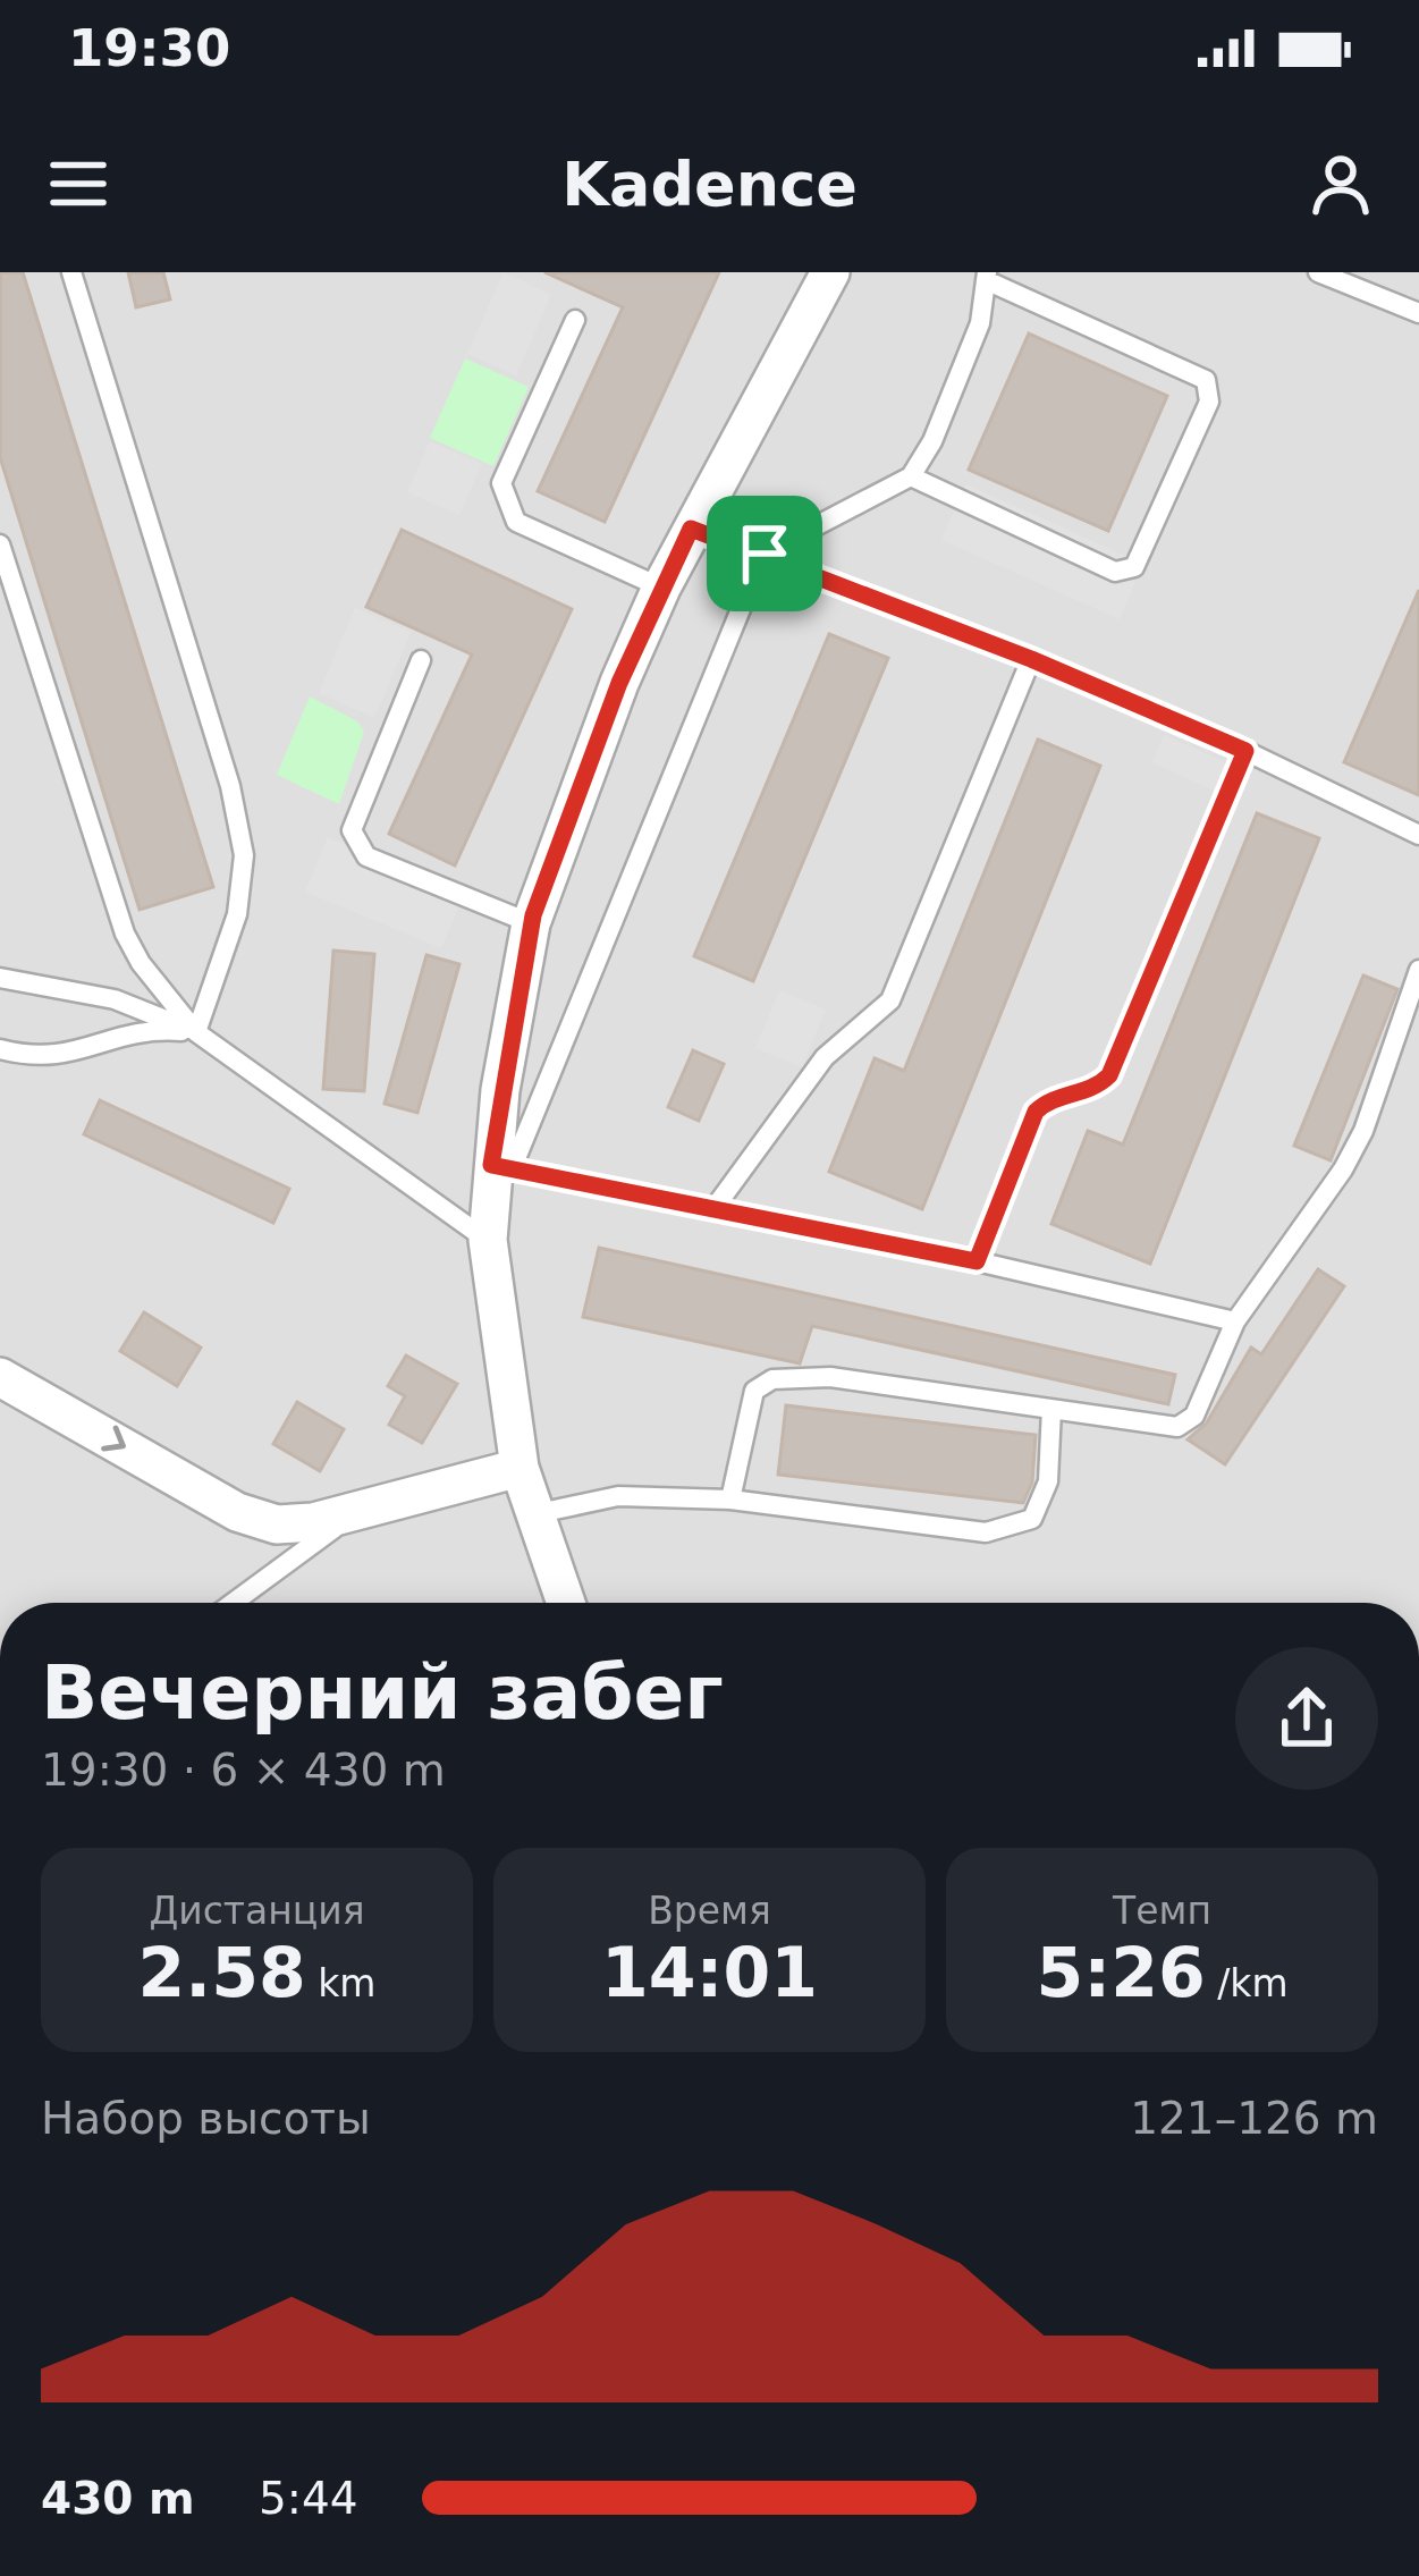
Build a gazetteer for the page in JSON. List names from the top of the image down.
{
  "page": {
    "status": "19:30",
    "header": "Kadence",
    "heading": ["Вечерний забег", "19:30 · 6 × 430 m"],
    "stats": [
      ["Дистанция", "2.58 km"],
      ["Время", "14:01"],
      ["Темп", "5:26 /km"]
    ],
    "chart": ["Набор высоты", "121–126 m"],
    "list": [
      {
        "name": "430 m",
        "note": "5:44"
      }
    ]
  }
}
